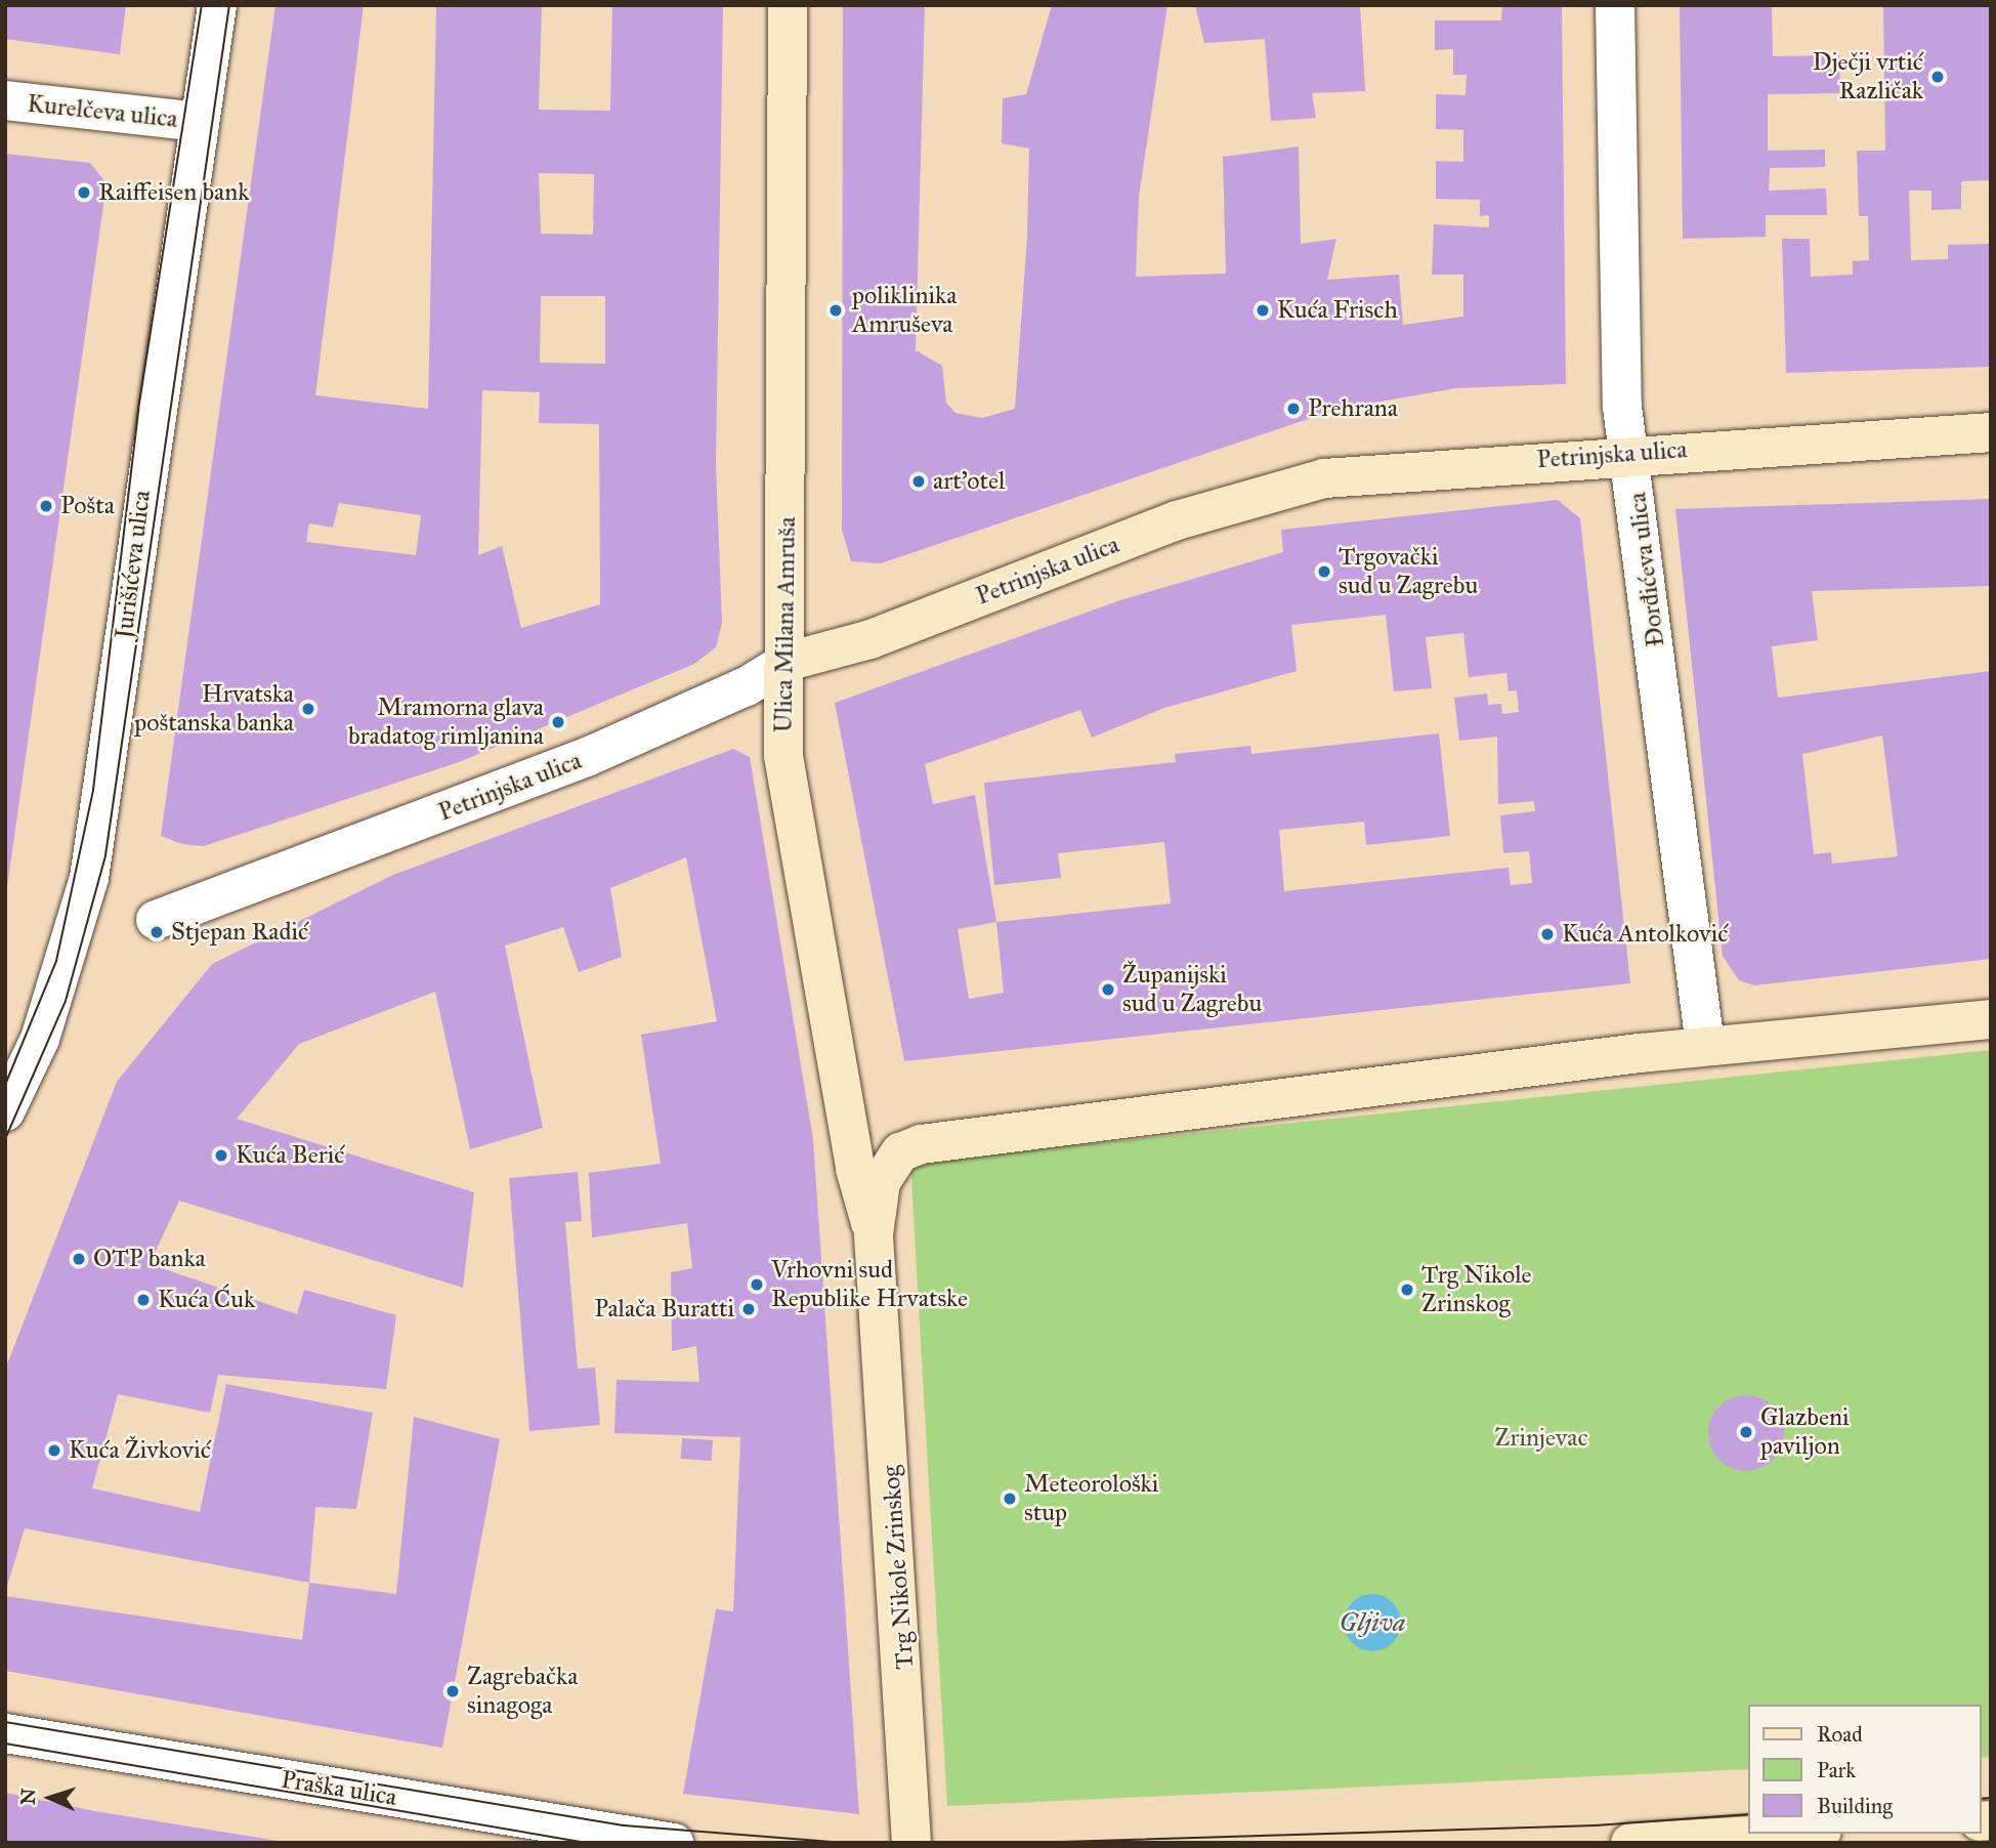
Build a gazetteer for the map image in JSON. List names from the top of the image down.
{
  "streets": {
    "street": [
      "Kurelčeva ulica",
      "Petrinjska ulica",
      "Jurišićeva ulica",
      "Đorđićeva ulica",
      "Ulica Milana Amruša",
      "Trg Nikole Zrinskog",
      "Praška ulica"
    ]
  },
  "crossings": [
    ["Kurelčeva ulica", "Jurišićeva ulica"],
    ["Petrinjska ulica", "Đorđićeva ulica"],
    ["Petrinjska ulica", "Ulica Milana Amruša"],
    ["Đorđićeva ulica", "Trg Nikole Zrinskog"],
    ["Ulica Milana Amruša", "Trg Nikole Zrinskog"]
  ],
  "water": ["Gljiva"],
  "parks": ["Zrinjevac"],
  "places": [
    "Dječji vrtić Različak",
    "Raiffeisen bank",
    "poliklinika Amruševa",
    "Kuća Frisch",
    "Prehrana",
    "art'otel",
    "Pošta",
    "Trgovački sud u Zagrebu",
    "Hrvatska poštanska banka",
    "Mramorna glava bradatog rimljanina",
    "Stjepan Radić",
    "Kuća Antolković",
    "Županijski sud u Zagrebu",
    "Kuća Berić",
    "OTP banka",
    "Vrhovni sud Republike Hrvatske",
    "Trg Nikole Zrinskog",
    "Kuća Ćuk",
    "Palača Buratti",
    "Glazbeni paviljon",
    "Kuća Živković",
    "Meteorološki stup",
    "Zagrebačka sinagoga"
  ],
  "legend": ["Road", "Park", "Building"],
  "north": "left"
}
